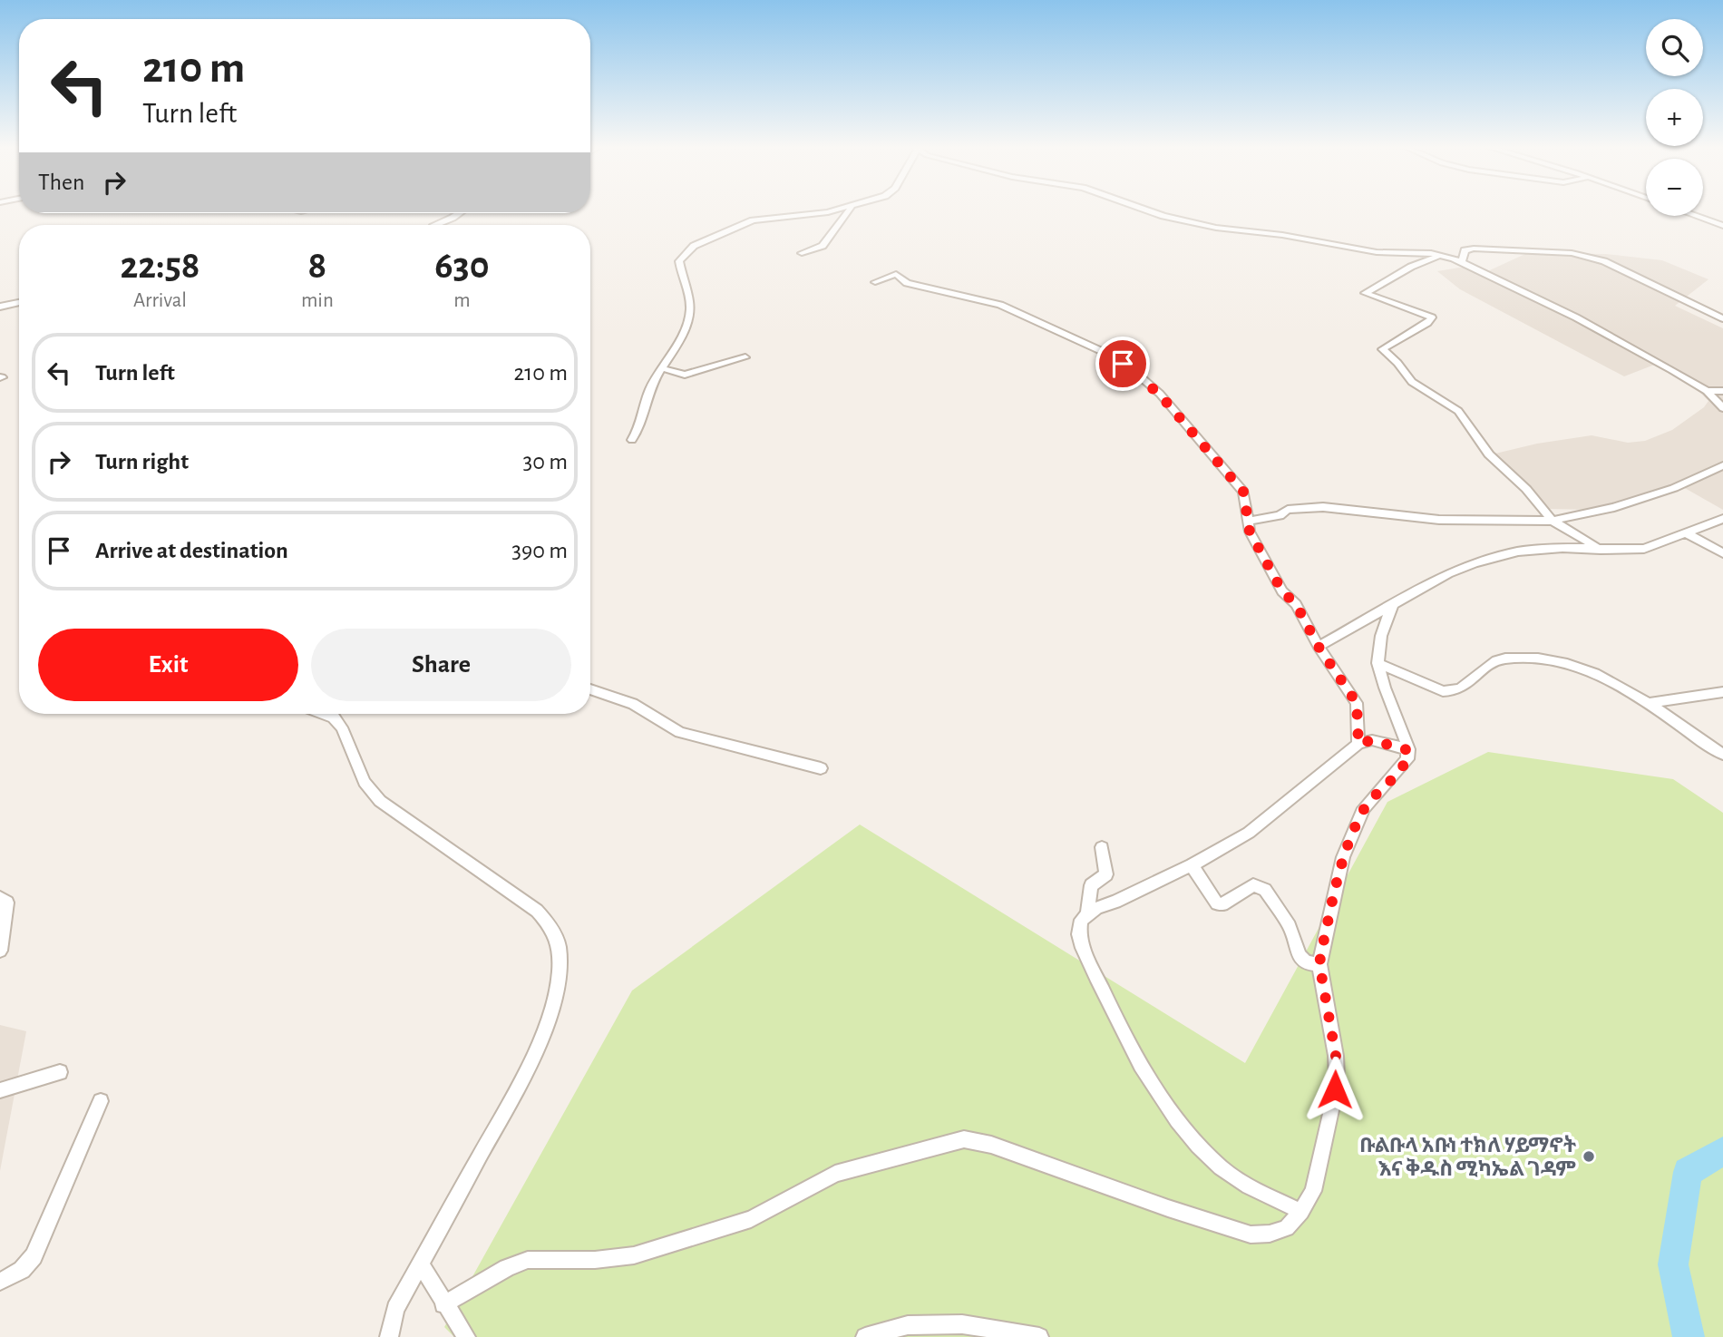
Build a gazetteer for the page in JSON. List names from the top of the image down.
{
  "places": ["ቡልቡላ አቡነ ተክለ ሃይማኖት እና ቅዱስ ሚካኤል ገዳም"],
  "page": {
    "map_buttons": ["+", "−"],
    "turn": ["210 m", "Turn left"],
    "then": "Then",
    "eta": [
      "22:58",
      "Arrival",
      "8",
      "min",
      "630",
      "m"
    ],
    "list": [
      {
        "name": "Turn left",
        "value": "210 m"
      },
      {
        "name": "Turn right",
        "value": "30 m"
      },
      {
        "name": "Arrive at destination",
        "value": "390 m"
      }
    ],
    "buttons": ["Exit", "Share"]
  }
}
